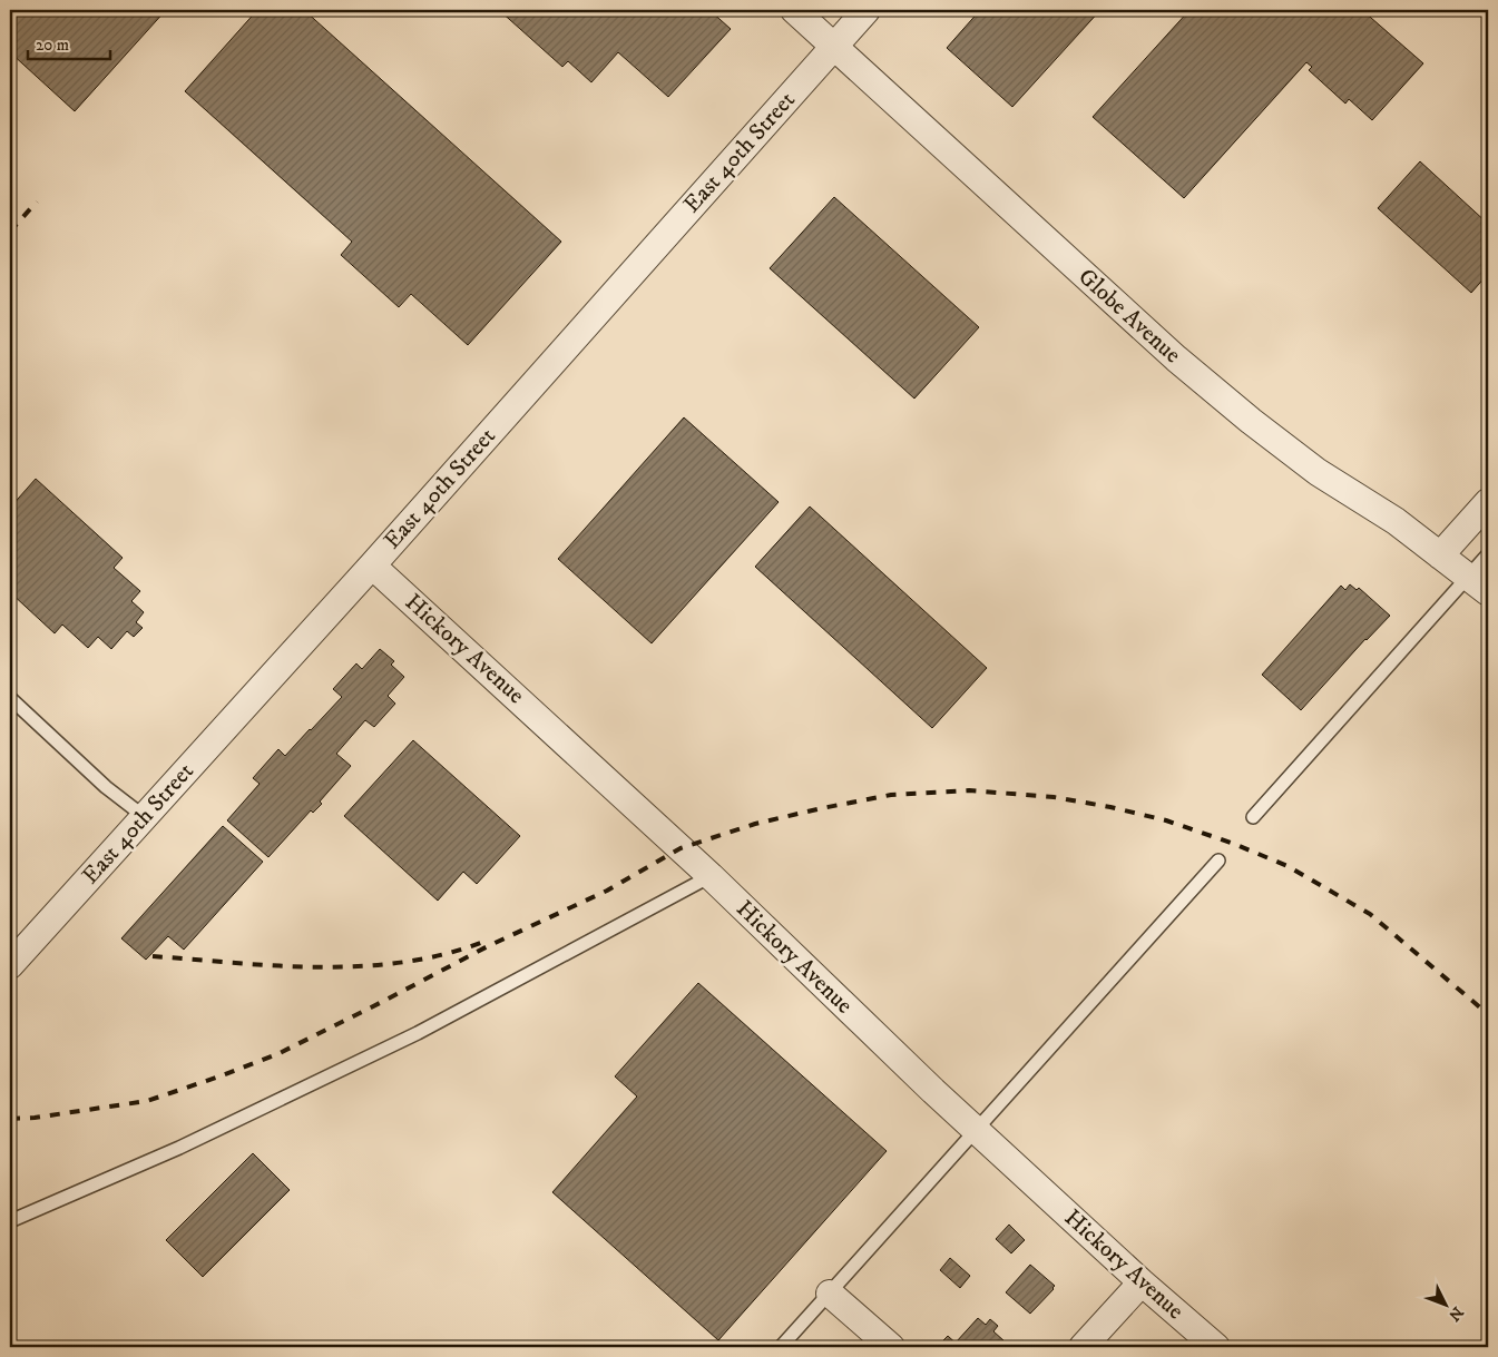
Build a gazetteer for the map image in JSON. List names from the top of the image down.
{
  "streets": {
    "street": ["East 40th Street", "Globe Avenue", "Hickory Avenue"]
  },
  "crossings": [
    ["East 40th Street", "Globe Avenue"],
    ["East 40th Street", "Hickory Avenue"]
  ],
  "scale_bar": "20 m",
  "north": "bottom right"
}
